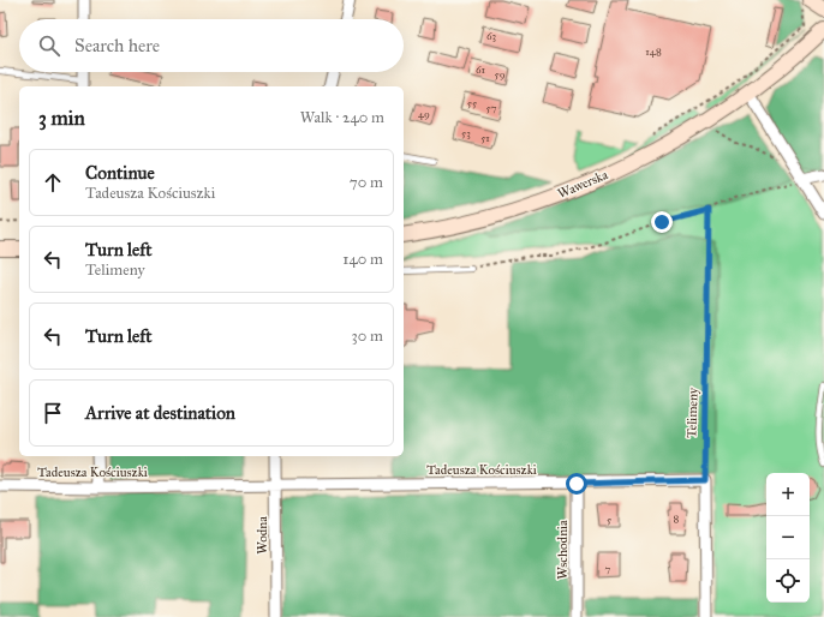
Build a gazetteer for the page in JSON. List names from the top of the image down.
{
  "streets": {
    "main road": ["Wawerska"],
    "street": ["Tadeusza Kościuszki", "Wodna", "Wschodnia"],
    "path": ["Telimeny"]
  },
  "crossings": [
    ["Telimeny", "Tadeusza Kościuszki"],
    ["Tadeusza Kościuszki", "Wodna"],
    ["Tadeusza Kościuszki", "Wschodnia"]
  ],
  "house_numbers": [
    "63",
    "148",
    "61",
    "59",
    "55",
    "57",
    "49",
    "53",
    "51",
    "8",
    "5",
    "7"
  ],
  "page": {
    "search": "Search here",
    "heading": ["3 min", "Walk · 240 m"],
    "list": [
      ["Continue", "Tadeusza Kościuszki", "70 m"],
      ["Turn left", "Telimeny", "140 m"],
      ["Turn left", "30 m"],
      "Arrive at destination"
    ],
    "map_buttons": ["+", "−"]
  }
}
